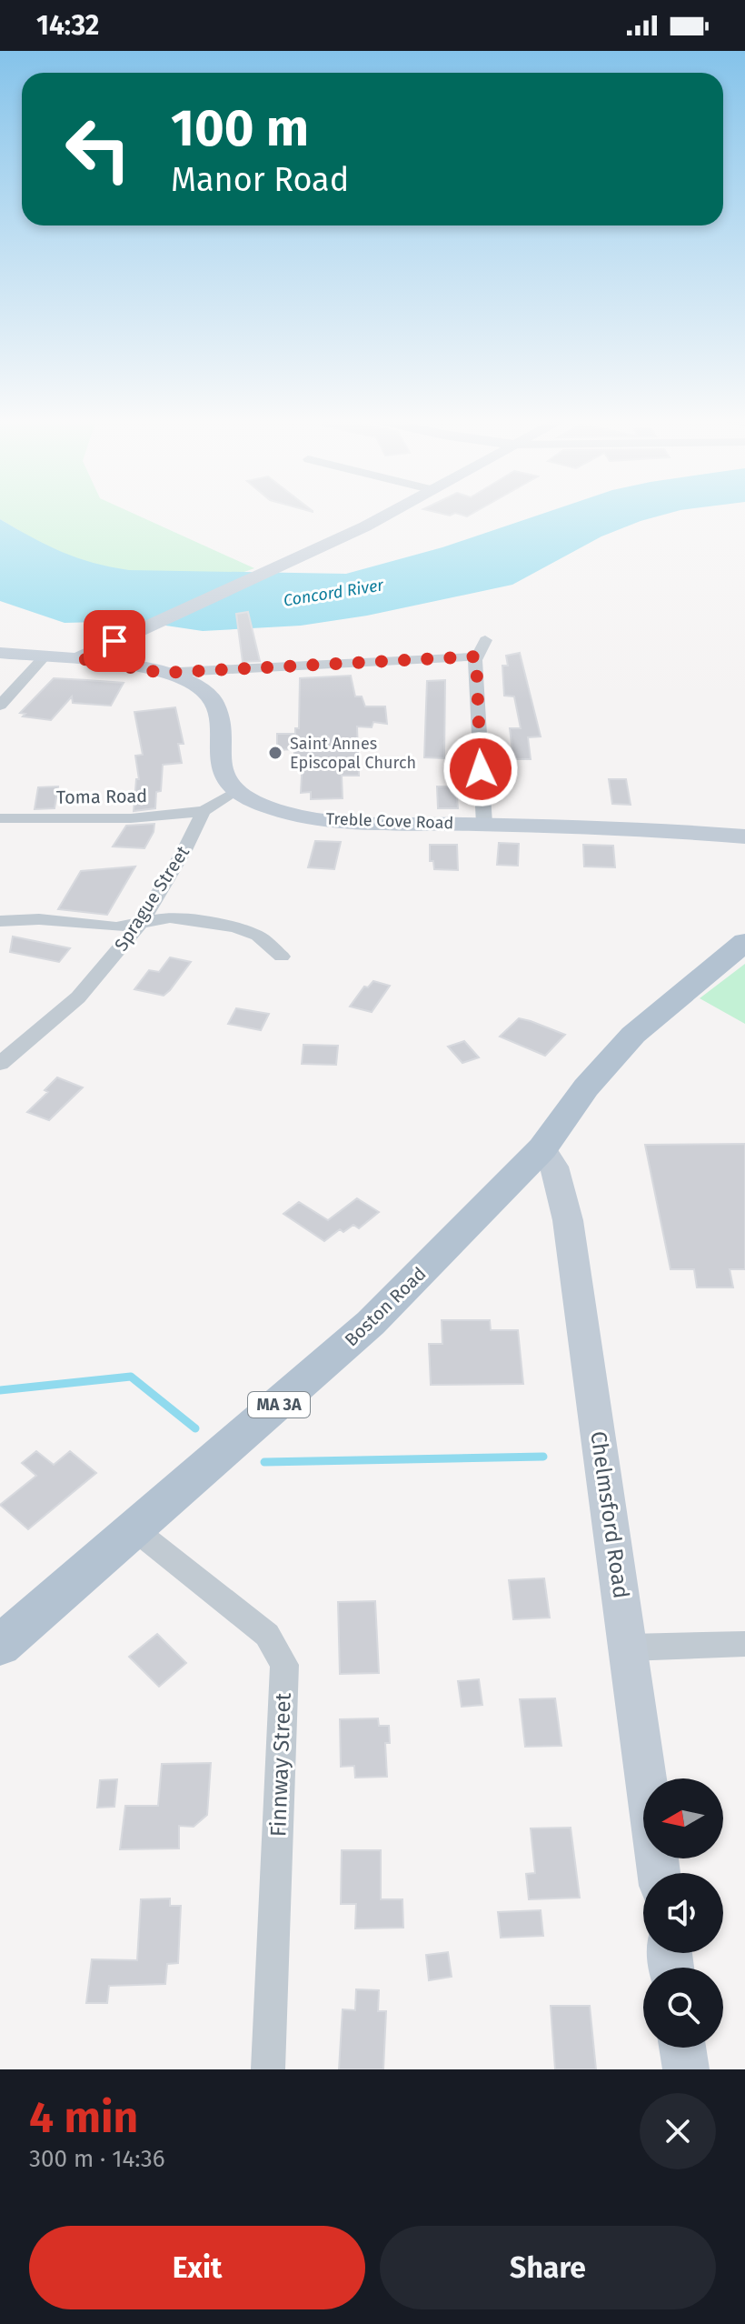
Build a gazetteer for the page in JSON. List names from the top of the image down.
{
  "streets": {
    "main road": ["Boston Road", "MA 3A"],
    "street": [
      "Toma Road",
      "Treble Cove Road",
      "Sprague Street",
      "Chelmsford Road",
      "Finnway Street"
    ]
  },
  "crossings": [
    ["Toma Road", "Sprague Street"],
    ["Boston Road", "Chelmsford Road"],
    ["Boston Road", "Finnway Street"]
  ],
  "water": ["Concord River"],
  "places": ["Saint Annes Episcopal Church"],
  "north": "left",
  "page": {
    "status": "14:32",
    "turn": ["100 m", "Manor Road"],
    "heading": ["4 min", "300 m · 14:36"],
    "buttons": ["Exit", "Share"]
  }
}
